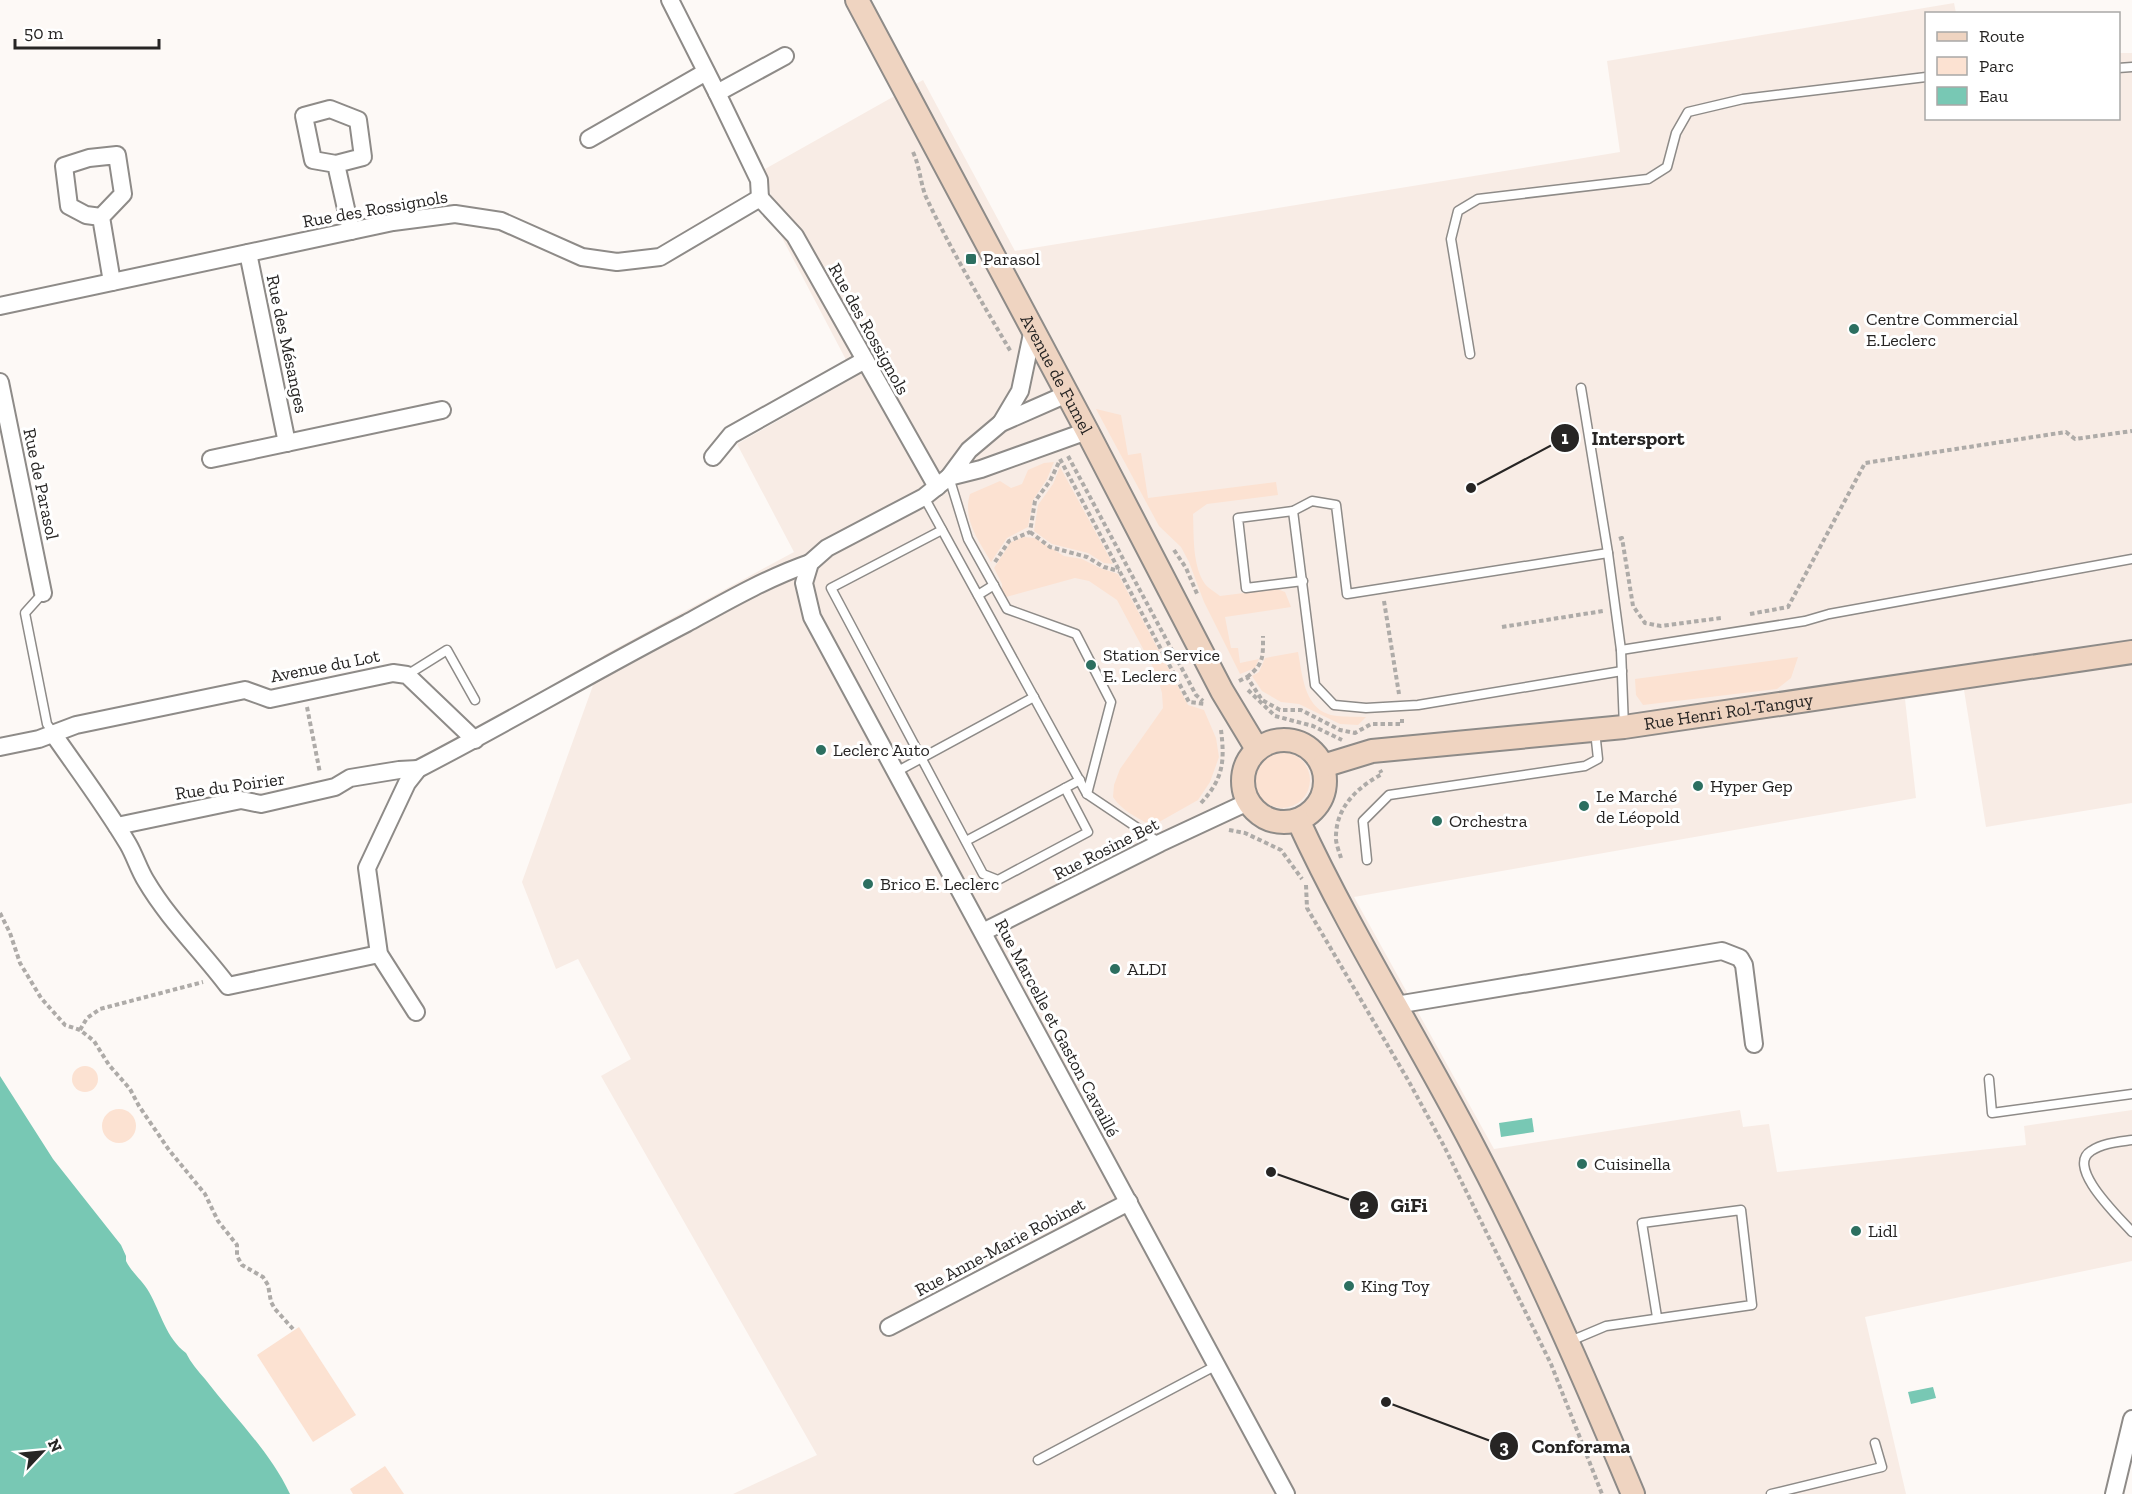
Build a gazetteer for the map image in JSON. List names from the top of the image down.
{
  "streets": {
    "main road": ["Avenue de Fumel", "Rue Henri Rol-Tanguy"],
    "street": [
      "Rue des Rossignols",
      "Rue des Mésanges",
      "Rue de Parasol",
      "Avenue du Lot",
      "Rue du Poirier",
      "Rue Rosine Bet",
      "Rue Marcelle et Gaston Cavaillé",
      "Rue Anne-Marie Robinet"
    ]
  },
  "crossings": [
    ["Rue des Rossignols", "Rue des Mésanges"],
    ["Avenue de Fumel", "Rue Henri Rol-Tanguy"],
    ["Avenue de Fumel", "Rue Rosine Bet"],
    ["Rue Henri Rol-Tanguy", "Rue Rosine Bet"],
    ["Rue Rosine Bet", "Rue Marcelle et Gaston Cavaillé"],
    ["Rue Marcelle et Gaston Cavaillé", "Rue Anne-Marie Robinet"]
  ],
  "places": {
    "transit": ["Parasol"],
    "other": [
      "Centre Commercial E.Leclerc",
      "Intersport",
      "Station Service E. Leclerc",
      "Leclerc Auto",
      "Hyper Gep",
      "Le Marché de Léopold",
      "Orchestra",
      "Brico E. Leclerc",
      "ALDI",
      "Cuisinella",
      "GiFi",
      "Lidl",
      "King Toy",
      "Conforama"
    ]
  },
  "legend": ["Route", "Parc", "Eau"],
  "scale_bar": "50 m",
  "north": "top right"
}
